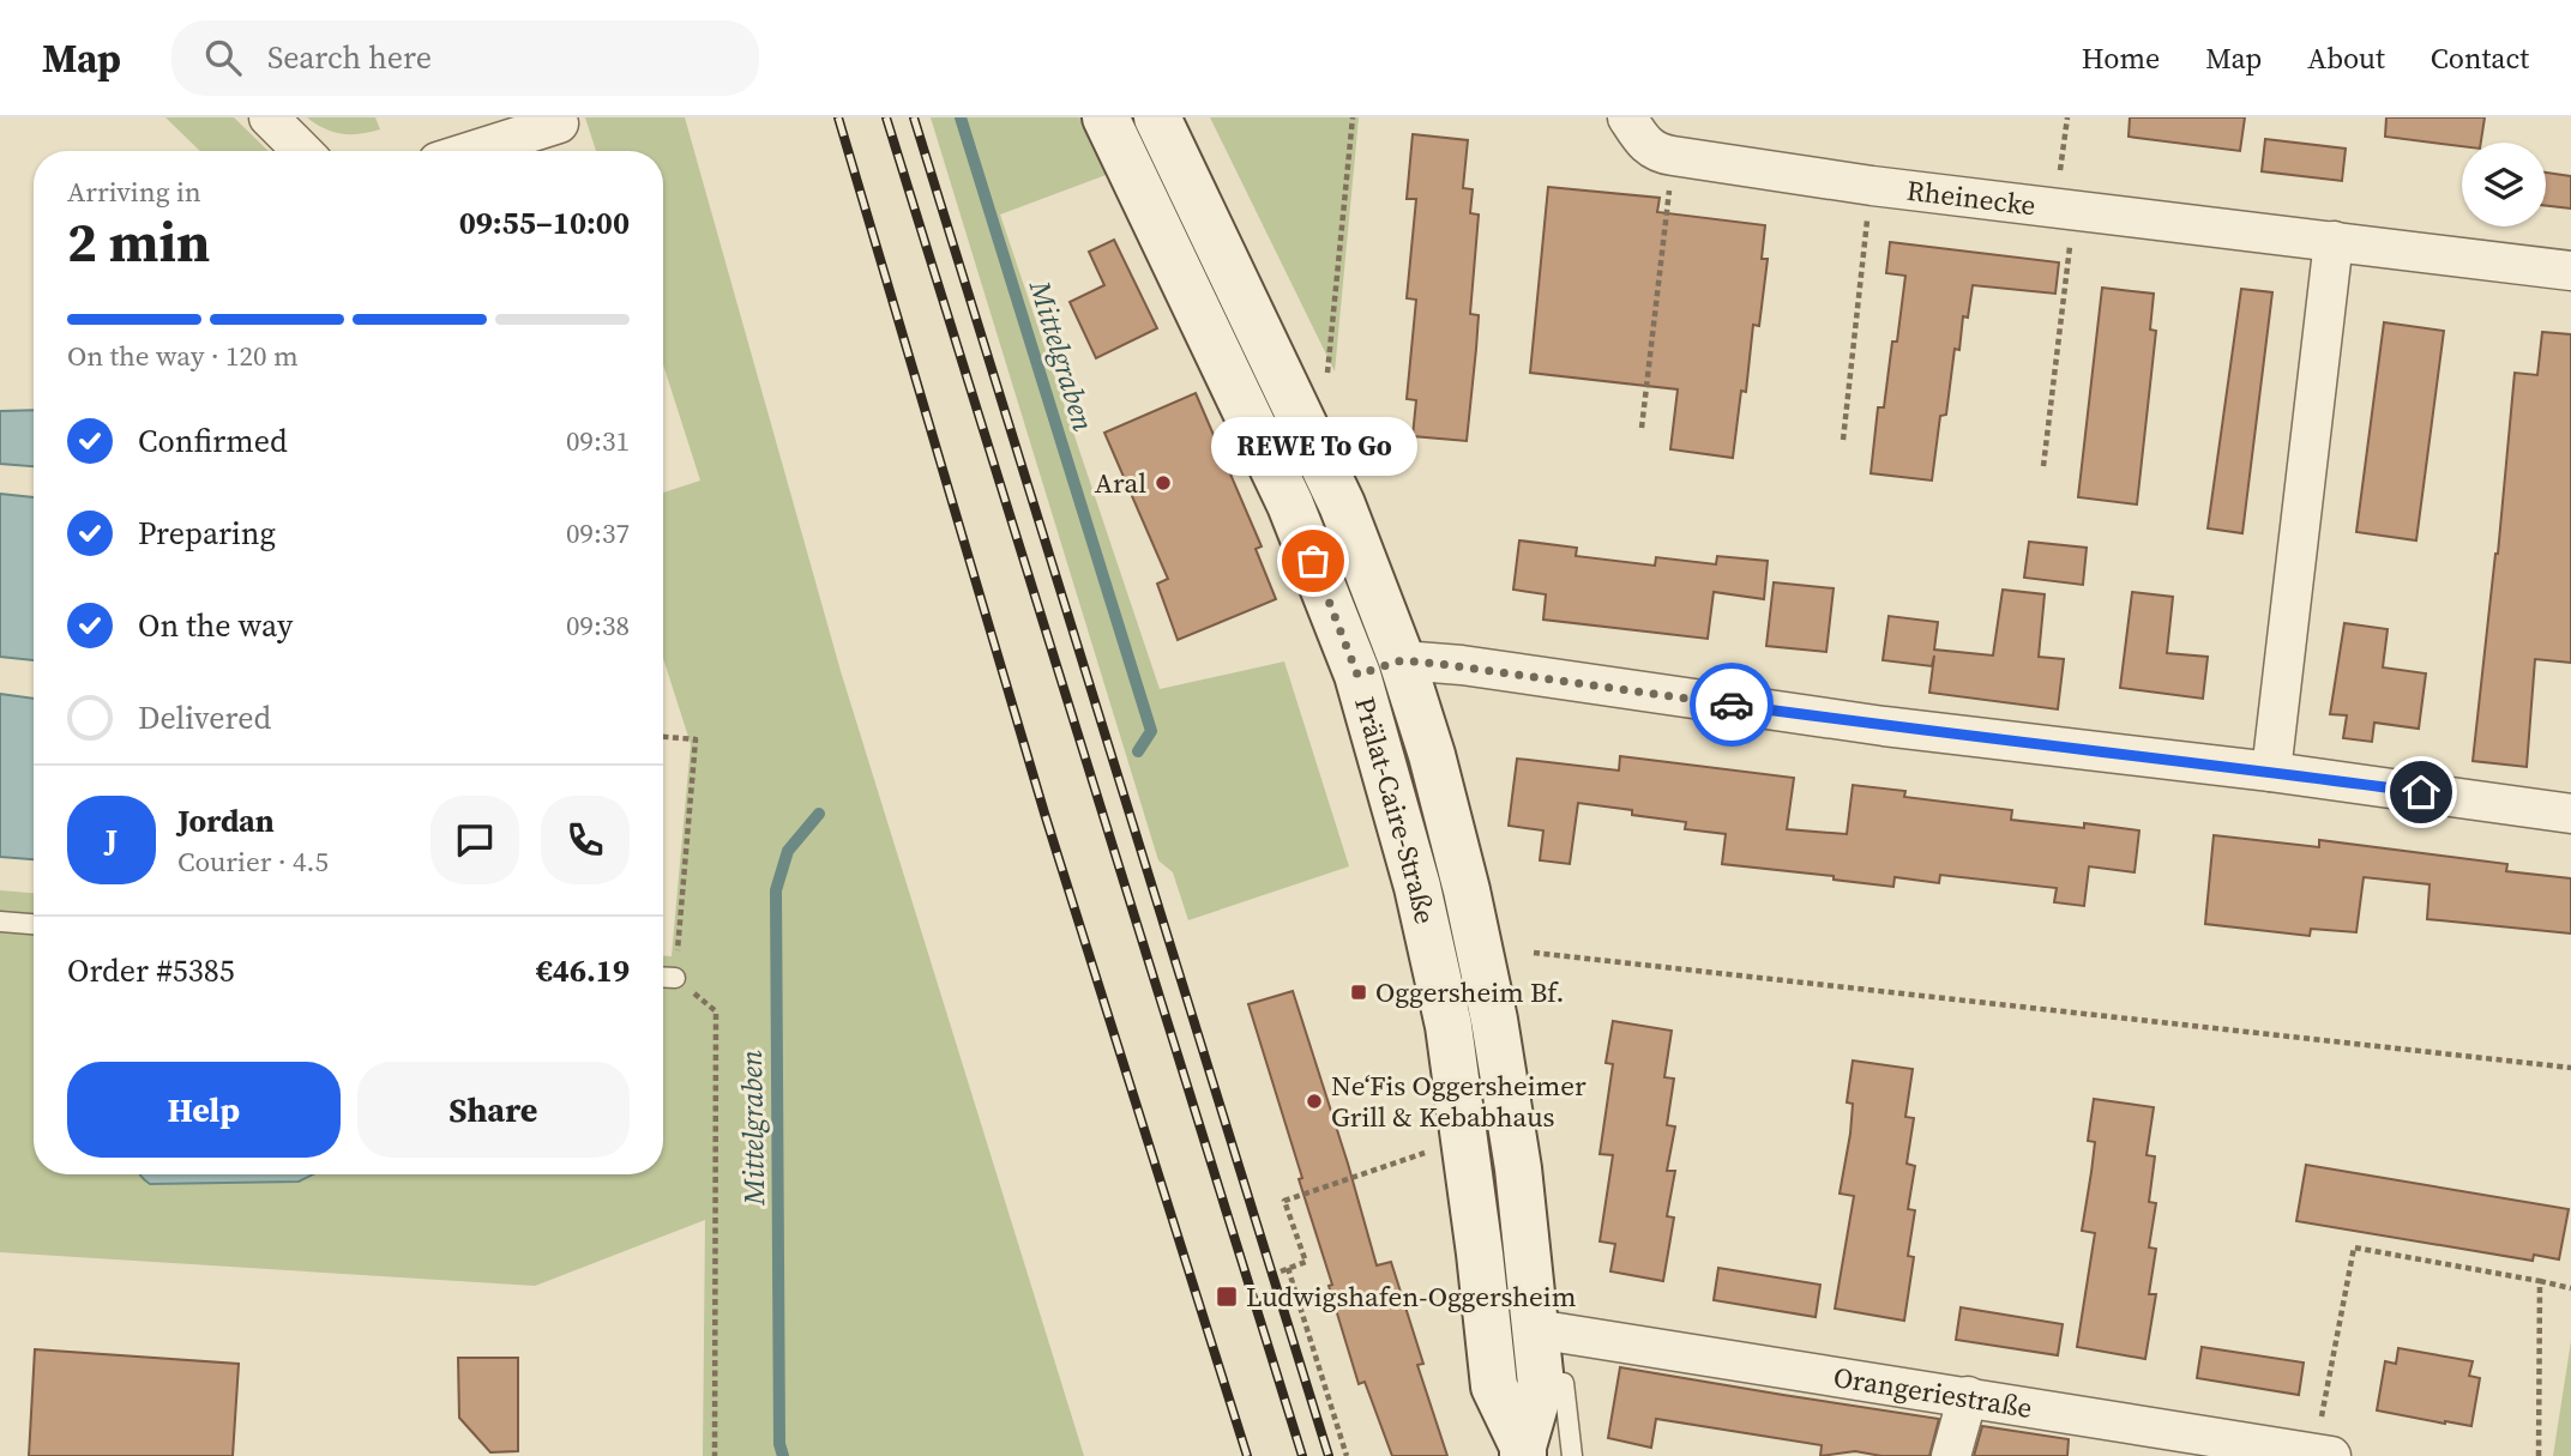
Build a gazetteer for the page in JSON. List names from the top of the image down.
{
  "streets": {
    "street": ["Rheinecke", "Prälat-Caire-Straße", "Orangeriestraße"]
  },
  "crossings": [
    ["Prälat-Caire-Straße", "Orangeriestraße"]
  ],
  "water": ["Mittelgraben"],
  "places": {
    "other": ["Aral", "REWE To Go", "Ne‘Fis Oggersheimer Grill & Kebabhaus"],
    "transit": ["Oggersheim Bf.", "Ludwigshafen-Oggersheim"]
  },
  "page": {
    "header": "Map",
    "search": "Search here",
    "nav": [
      "Home",
      "Map",
      "About",
      "Contact"
    ],
    "heading": ["2 min", "Arriving in", "09:55–10:00"],
    "panel": [
      "Jordan",
      "Courier · 4.5",
      "Order #5385",
      "€46.19"
    ],
    "bar": "On the way · 120 m",
    "list": [
      ["Confirmed", "09:31"],
      ["Preparing", "09:37"],
      ["On the way", "09:38"],
      "Delivered"
    ],
    "bubble": "REWE To Go",
    "round": "J",
    "buttons": ["Help", "Share"]
  }
}
